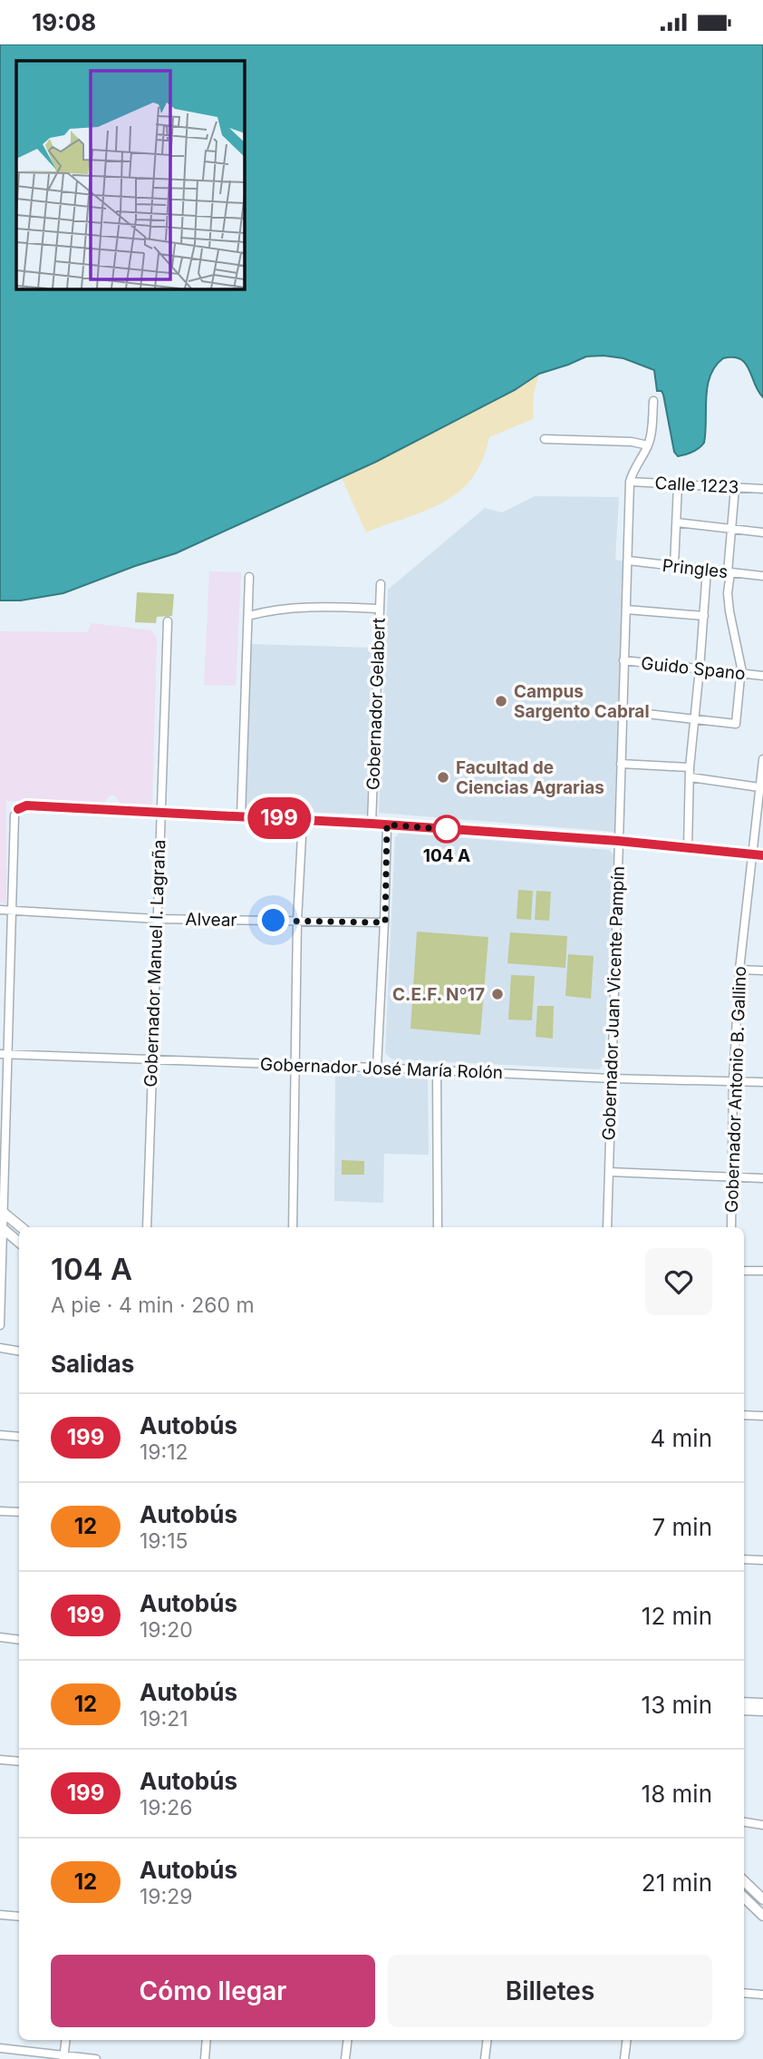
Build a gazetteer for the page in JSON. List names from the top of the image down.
{
  "streets": {
    "street": [
      "Calle 1223",
      "Pringles",
      "Guido Spano",
      "Gobernador Gelabert",
      "Alvear",
      "Gobernador Manuel I. Lagraña",
      "Gobernador Juan Vicente Pampín",
      "Gobernador José María Rolón",
      "Gobernador Antonio B. Gallino"
    ]
  },
  "crossings": [
    ["Calle 1223", "Gobernador Juan Vicente Pampín"],
    ["Pringles", "Gobernador Juan Vicente Pampín"],
    ["Guido Spano", "Gobernador Juan Vicente Pampín"],
    ["Alvear", "Gobernador Manuel I. Lagraña"],
    ["Gobernador Manuel I. Lagraña", "Gobernador José María Rolón"],
    ["Gobernador Juan Vicente Pampín", "Gobernador José María Rolón"],
    ["Gobernador José María Rolón", "Gobernador Antonio B. Gallino"]
  ],
  "places": [
    "Campus Sargento Cabral",
    "Facultad de Ciencias Agrarias",
    "104 A",
    "C.E.F. Nº17"
  ],
  "lines": ["bus line 199"],
  "page": {
    "status": "19:08",
    "on_map": "199",
    "heading": [
      ["104 A", "A pie · 4 min · 260 m"],
      "Salidas"
    ],
    "list": [
      {
        "mark": "199",
        "name": "Autobús",
        "note": "19:12",
        "value": "4 min"
      },
      {
        "mark": "12",
        "name": "Autobús",
        "note": "19:15",
        "value": "7 min"
      },
      {
        "mark": "199",
        "name": "Autobús",
        "note": "19:20",
        "value": "12 min"
      },
      {
        "mark": "12",
        "name": "Autobús",
        "note": "19:21",
        "value": "13 min"
      },
      {
        "mark": "199",
        "name": "Autobús",
        "note": "19:26",
        "value": "18 min"
      },
      {
        "mark": "12",
        "name": "Autobús",
        "note": "19:29",
        "value": "21 min"
      }
    ],
    "buttons": ["Cómo llegar", "Billetes"]
  }
}
